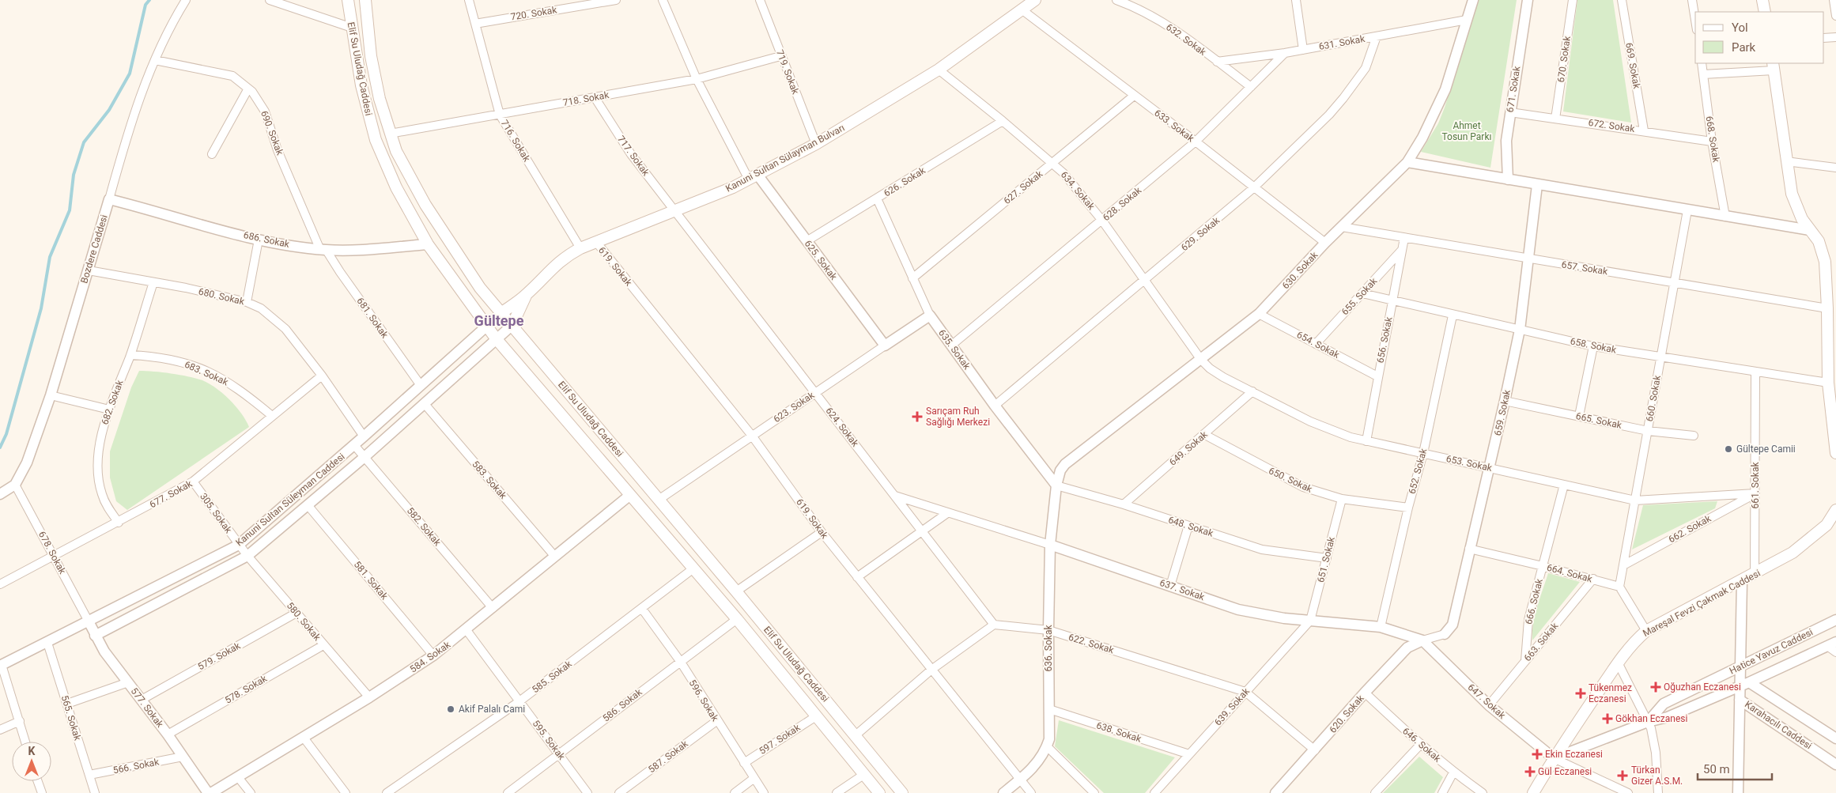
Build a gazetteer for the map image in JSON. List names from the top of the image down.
{
  "streets": {
    "main road": [
      "Elif Su Uludağ Caddesi",
      "Kanuni Sultan Sülayman Bulvarı",
      "Kanuni Sultan Süleyman Caddesi",
      "Mareşal Fevzi Çakmak Caddesi"
    ],
    "street": [
      "720. Sokak",
      "632. Sokak",
      "631. Sokak",
      "670. Sokak",
      "669. Sokak",
      "719. Sokak",
      "671. Sokak",
      "718. Sokak",
      "633. Sokak",
      "672. Sokak",
      "690. Sokak",
      "668. Sokak",
      "716. Sokak",
      "717. Sokak",
      "626. Sokak",
      "627. Sokak",
      "634. Sokak",
      "628. Sokak",
      "629. Sokak",
      "686. Sokak",
      "Bozdere Caddesi",
      "625. Sokak",
      "619. Sokak",
      "657. Sokak",
      "630. Sokak",
      "680. Sokak",
      "655. Sokak",
      "681. Sokak",
      "656. Sokak",
      "654. Sokak",
      "658. Sokak",
      "635. Sokak",
      "683. Sokak",
      "660. Sokak",
      "682. Sokak",
      "623. Sokak",
      "659. Sokak",
      "665. Sokak",
      "624. Sokak",
      "649. Sokak",
      "653. Sokak",
      "652. Sokak",
      "583. Sokak",
      "650. Sokak",
      "661. Sokak",
      "677. Sokak",
      "305. Sokak",
      "582. Sokak",
      "648. Sokak",
      "662. Sokak",
      "678. Sokak",
      "651. Sokak",
      "664. Sokak",
      "581. Sokak",
      "637. Sokak",
      "666. Sokak",
      "580. Sokak",
      "663. Sokak",
      "622. Sokak",
      "636. Sokak",
      "Hatice Yavuz Caddesi",
      "579. Sokak",
      "584. Sokak",
      "585. Sokak",
      "578. Sokak",
      "596. Sokak",
      "647. Sokak",
      "586. Sokak",
      "639. Sokak",
      "577. Sokak",
      "620. Sokak",
      "565. Sokak",
      "Karahacılı Caddesi",
      "638. Sokak",
      "597. Sokak",
      "595. Sokak",
      "646. Sokak",
      "587. Sokak",
      "566. Sokak"
    ]
  },
  "crossings": [
    ["720. Sokak", "716. Sokak"],
    ["632. Sokak", "631. Sokak"],
    ["632. Sokak", "628. Sokak"],
    ["631. Sokak", "628. Sokak"],
    ["631. Sokak", "629. Sokak"],
    ["631. Sokak", "630. Sokak"],
    ["670. Sokak", "672. Sokak"],
    ["669. Sokak", "672. Sokak"],
    ["Elif Su Uludağ Caddesi", "718. Sokak"],
    ["Elif Su Uludağ Caddesi", "686. Sokak"],
    ["Elif Su Uludağ Caddesi", "623. Sokak"],
    ["Elif Su Uludağ Caddesi", "Kanuni Sultan Süleyman Caddesi"],
    ["Elif Su Uludağ Caddesi", "584. Sokak"],
    ["Elif Su Uludağ Caddesi", "585. Sokak"],
    ["Elif Su Uludağ Caddesi", "586. Sokak"],
    ["Elif Su Uludağ Caddesi", "597. Sokak"],
    ["719. Sokak", "718. Sokak"],
    ["719. Sokak", "Kanuni Sultan Sülayman Bulvarı"],
    ["671. Sokak", "672. Sokak"],
    ["718. Sokak", "716. Sokak"],
    ["718. Sokak", "717. Sokak"],
    ["633. Sokak", "Kanuni Sultan Sülayman Bulvarı"],
    ["633. Sokak", "627. Sokak"],
    ["633. Sokak", "628. Sokak"],
    ["633. Sokak", "629. Sokak"],
    ["633. Sokak", "630. Sokak"],
    ["672. Sokak", "668. Sokak"],
    ["690. Sokak", "686. Sokak"],
    ["690. Sokak", "Bozdere Caddesi"],
    ["690. Sokak", "681. Sokak"],
    ["716. Sokak", "Kanuni Sultan Sülayman Bulvarı"],
    ["717. Sokak", "Kanuni Sultan Sülayman Bulvarı"],
    ["717. Sokak", "624. Sokak"],
    ["Kanuni Sultan Sülayman Bulvarı", "634. Sokak"],
    ["Kanuni Sultan Sülayman Bulvarı", "625. Sokak"],
    ["Kanuni Sultan Sülayman Bulvarı", "619. Sokak"],
    ["Kanuni Sultan Sülayman Bulvarı", "624. Sokak"],
    ["Kanuni Sultan Sülayman Bulvarı", "Kanuni Sultan Süleyman Caddesi"],
    ["626. Sokak", "634. Sokak"],
    ["626. Sokak", "625. Sokak"],
    ["626. Sokak", "635. Sokak"],
    ["627. Sokak", "634. Sokak"],
    ["627. Sokak", "635. Sokak"],
    ["634. Sokak", "628. Sokak"],
    ["634. Sokak", "629. Sokak"],
    ["634. Sokak", "630. Sokak"],
    ["634. Sokak", "653. Sokak"],
    ["628. Sokak", "635. Sokak"],
    ["629. Sokak", "635. Sokak"],
    ["686. Sokak", "Bozdere Caddesi"],
    ["686. Sokak", "681. Sokak"],
    ["Bozdere Caddesi", "680. Sokak"],
    ["Bozdere Caddesi", "678. Sokak"],
    ["625. Sokak", "623. Sokak"],
    ["619. Sokak", "623. Sokak"],
    ["619. Sokak", "636. Sokak"],
    ["657. Sokak", "630. Sokak"],
    ["657. Sokak", "656. Sokak"],
    ["657. Sokak", "660. Sokak"],
    ["657. Sokak", "659. Sokak"],
    ["630. Sokak", "654. Sokak"],
    ["630. Sokak", "635. Sokak"],
    ["630. Sokak", "653. Sokak"],
    ["630. Sokak", "648. Sokak"],
    ["630. Sokak", "636. Sokak"],
    ["680. Sokak", "682. Sokak"],
    ["680. Sokak", "677. Sokak"],
    ["680. Sokak", "Kanuni Sultan Süleyman Caddesi"],
    ["655. Sokak", "656. Sokak"],
    ["655. Sokak", "654. Sokak"],
    ["655. Sokak", "658. Sokak"],
    ["681. Sokak", "Kanuni Sultan Süleyman Caddesi"],
    ["656. Sokak", "654. Sokak"],
    ["656. Sokak", "658. Sokak"],
    ["656. Sokak", "653. Sokak"],
    ["658. Sokak", "660. Sokak"],
    ["658. Sokak", "659. Sokak"],
    ["658. Sokak", "652. Sokak"],
    ["658. Sokak", "661. Sokak"],
    ["635. Sokak", "623. Sokak"],
    ["635. Sokak", "648. Sokak"],
    ["635. Sokak", "636. Sokak"],
    ["683. Sokak", "682. Sokak"],
    ["683. Sokak", "677. Sokak"],
    ["660. Sokak", "665. Sokak"],
    ["660. Sokak", "653. Sokak"],
    ["660. Sokak", "662. Sokak"],
    ["660. Sokak", "664. Sokak"],
    ["682. Sokak", "677. Sokak"],
    ["623. Sokak", "624. Sokak"],
    ["659. Sokak", "665. Sokak"],
    ["659. Sokak", "653. Sokak"],
    ["659. Sokak", "664. Sokak"],
    ["624. Sokak", "637. Sokak"],
    ["624. Sokak", "622. Sokak"],
    ["649. Sokak", "653. Sokak"],
    ["649. Sokak", "650. Sokak"],
    ["649. Sokak", "648. Sokak"],
    ["653. Sokak", "652. Sokak"],
    ["653. Sokak", "661. Sokak"],
    ["653. Sokak", "662. Sokak"],
    ["653. Sokak", "666. Sokak"],
    ["652. Sokak", "650. Sokak"],
    ["652. Sokak", "637. Sokak"],
    ["583. Sokak", "584. Sokak"],
    ["650. Sokak", "651. Sokak"],
    ["661. Sokak", "662. Sokak"],
    ["661. Sokak", "Mareşal Fevzi Çakmak Caddesi"],
    ["677. Sokak", "305. Sokak"],
    ["677. Sokak", "678. Sokak"],
    ["Kanuni Sultan Süleyman Caddesi", "305. Sokak"],
    ["Kanuni Sultan Süleyman Caddesi", "582. Sokak"],
    ["Kanuni Sultan Süleyman Caddesi", "678. Sokak"],
    ["Kanuni Sultan Süleyman Caddesi", "580. Sokak"],
    ["Kanuni Sultan Süleyman Caddesi", "577. Sokak"],
    ["Kanuni Sultan Süleyman Caddesi", "565. Sokak"],
    ["305. Sokak", "580. Sokak"],
    ["582. Sokak", "584. Sokak"],
    ["648. Sokak", "651. Sokak"],
    ["648. Sokak", "636. Sokak"],
    ["678. Sokak", "577. Sokak"],
    ["651. Sokak", "637. Sokak"],
    ["651. Sokak", "639. Sokak"],
    ["664. Sokak", "666. Sokak"],
    ["664. Sokak", "663. Sokak"],
    ["581. Sokak", "584. Sokak"],
    ["637. Sokak", "636. Sokak"],
    ["637. Sokak", "647. Sokak"],
    ["637. Sokak", "639. Sokak"],
    ["637. Sokak", "620. Sokak"],
    ["666. Sokak", "663. Sokak"],
    ["Mareşal Fevzi Çakmak Caddesi", "647. Sokak"],
    ["580. Sokak", "579. Sokak"],
    ["580. Sokak", "584. Sokak"],
    ["580. Sokak", "578. Sokak"],
    ["663. Sokak", "647. Sokak"],
    ["622. Sokak", "636. Sokak"],
    ["622. Sokak", "639. Sokak"],
    ["622. Sokak", "620. Sokak"],
    ["636. Sokak", "638. Sokak"],
    ["579. Sokak", "577. Sokak"],
    ["584. Sokak", "595. Sokak"],
    ["585. Sokak", "596. Sokak"],
    ["585. Sokak", "595. Sokak"],
    ["578. Sokak", "577. Sokak"],
    ["596. Sokak", "586. Sokak"],
    ["596. Sokak", "597. Sokak"],
    ["596. Sokak", "587. Sokak"],
    ["647. Sokak", "620. Sokak"],
    ["586. Sokak", "595. Sokak"],
    ["639. Sokak", "638. Sokak"],
    ["577. Sokak", "566. Sokak"],
    ["620. Sokak", "646. Sokak"],
    ["565. Sokak", "566. Sokak"]
  ],
  "districts": ["Gültepe"],
  "parks": ["Ahmet Tosun Parkı"],
  "places": {
    "health": [
      "Sarıçam Ruh Sağlığı Merkezi",
      "Oğuzhan Eczanesi",
      "Tükenmez Eczanesi",
      "Gökhan Eczanesi",
      "Ekin Eczanesi",
      "Gül Eczanesi",
      "Türkan Gizer A.S.M."
    ],
    "other": ["Gültepe Camii", "Akif Palalı Cami"]
  },
  "legend": ["Yol", "Park"],
  "scale_bar": "50 m",
  "north": "top"
}
